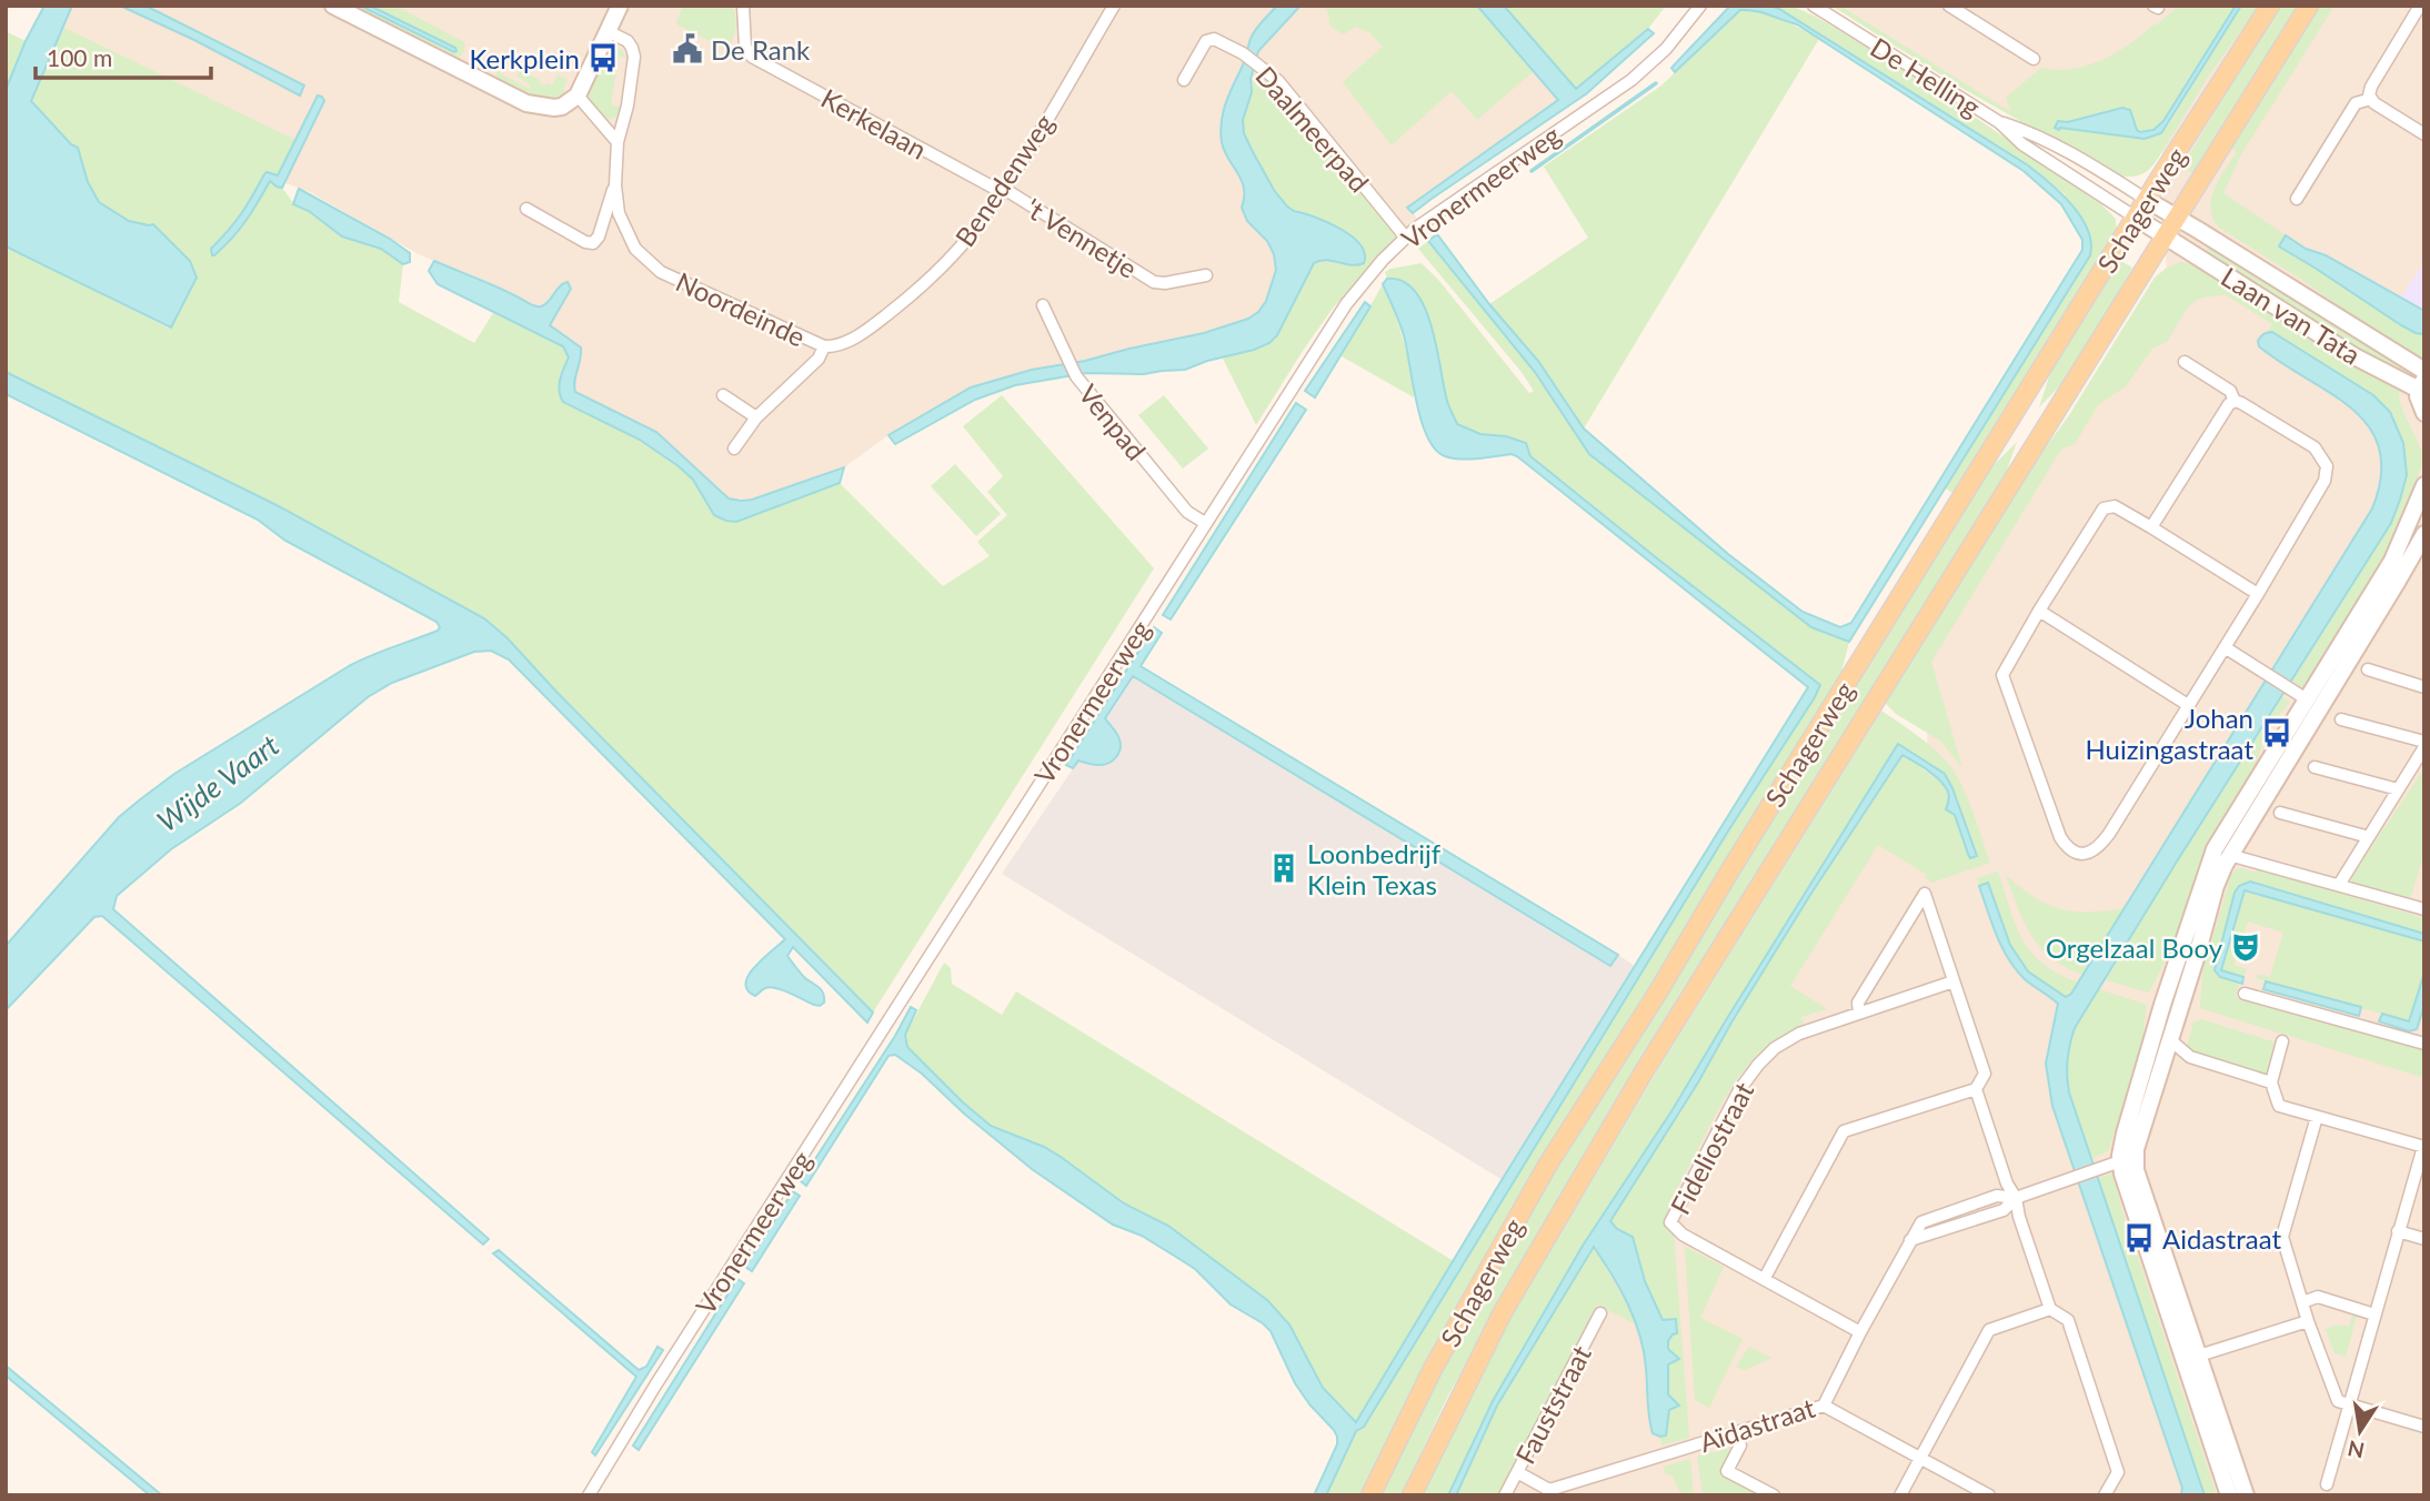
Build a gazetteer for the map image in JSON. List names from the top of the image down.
{
  "streets": {
    "main road": ["Schagerweg"],
    "street": [
      "De Helling",
      "Kerkelaan",
      "Daalmeerpad",
      "Benedenweg",
      "Vronermeerweg",
      "'t Vennetje",
      "Noordeinde",
      "Laan van Tata",
      "Venpad",
      "Fideliostraat",
      "Fauststraat",
      "Aïdastraat"
    ]
  },
  "crossings": [
    ["De Helling", "Schagerweg"],
    ["De Helling", "Laan van Tata"],
    ["Kerkelaan", "Benedenweg"],
    ["Kerkelaan", "'t Vennetje"],
    ["Daalmeerpad", "Vronermeerweg"],
    ["Benedenweg", "'t Vennetje"],
    ["Benedenweg", "Noordeinde"],
    ["Vronermeerweg", "Venpad"],
    ["Schagerweg", "Laan van Tata"],
    ["Fideliostraat", "Aïdastraat"],
    ["Fauststraat", "Aïdastraat"]
  ],
  "water": ["Wijde Vaart"],
  "places": {
    "public building": ["De Rank"],
    "bus stop": ["Kerkplein", "Johan Huizingastraat", "Aidastraat"],
    "building": ["Loonbedrijf Klein Texas"],
    "theatre": ["Orgelzaal Booy"]
  },
  "scale_bar": "100 m",
  "north": "bottom"
}
